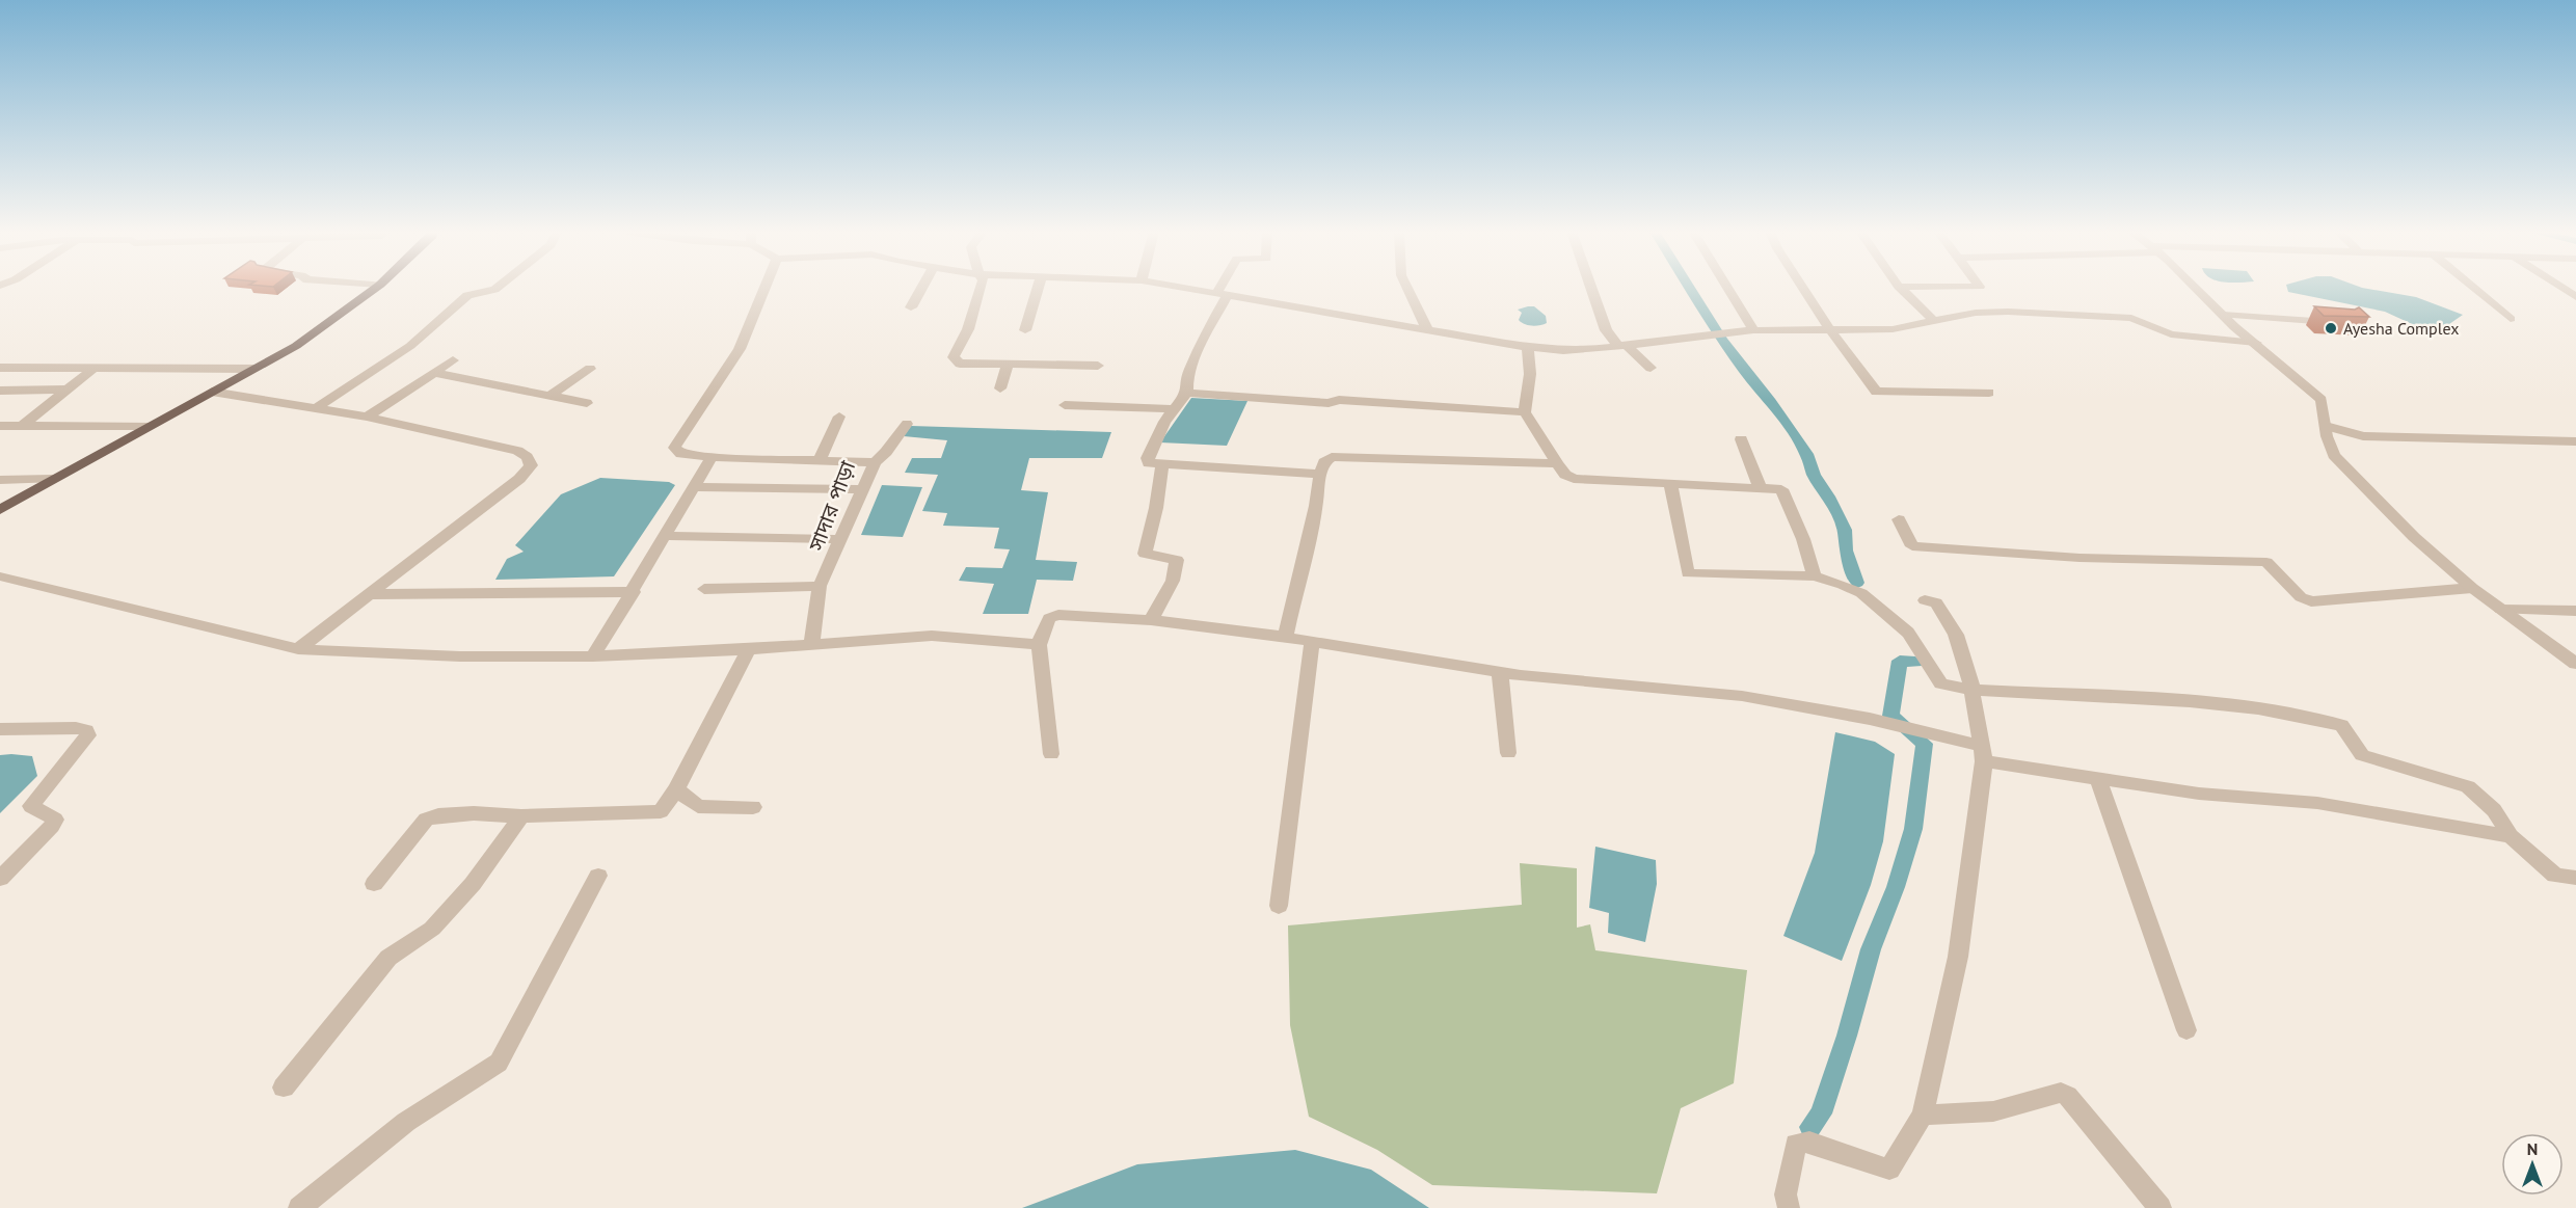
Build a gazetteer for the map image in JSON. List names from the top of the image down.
{
  "streets": {
    "street": ["সাদার পাড়া"]
  },
  "places": ["Ayesha Complex"],
  "north": "top"
}
